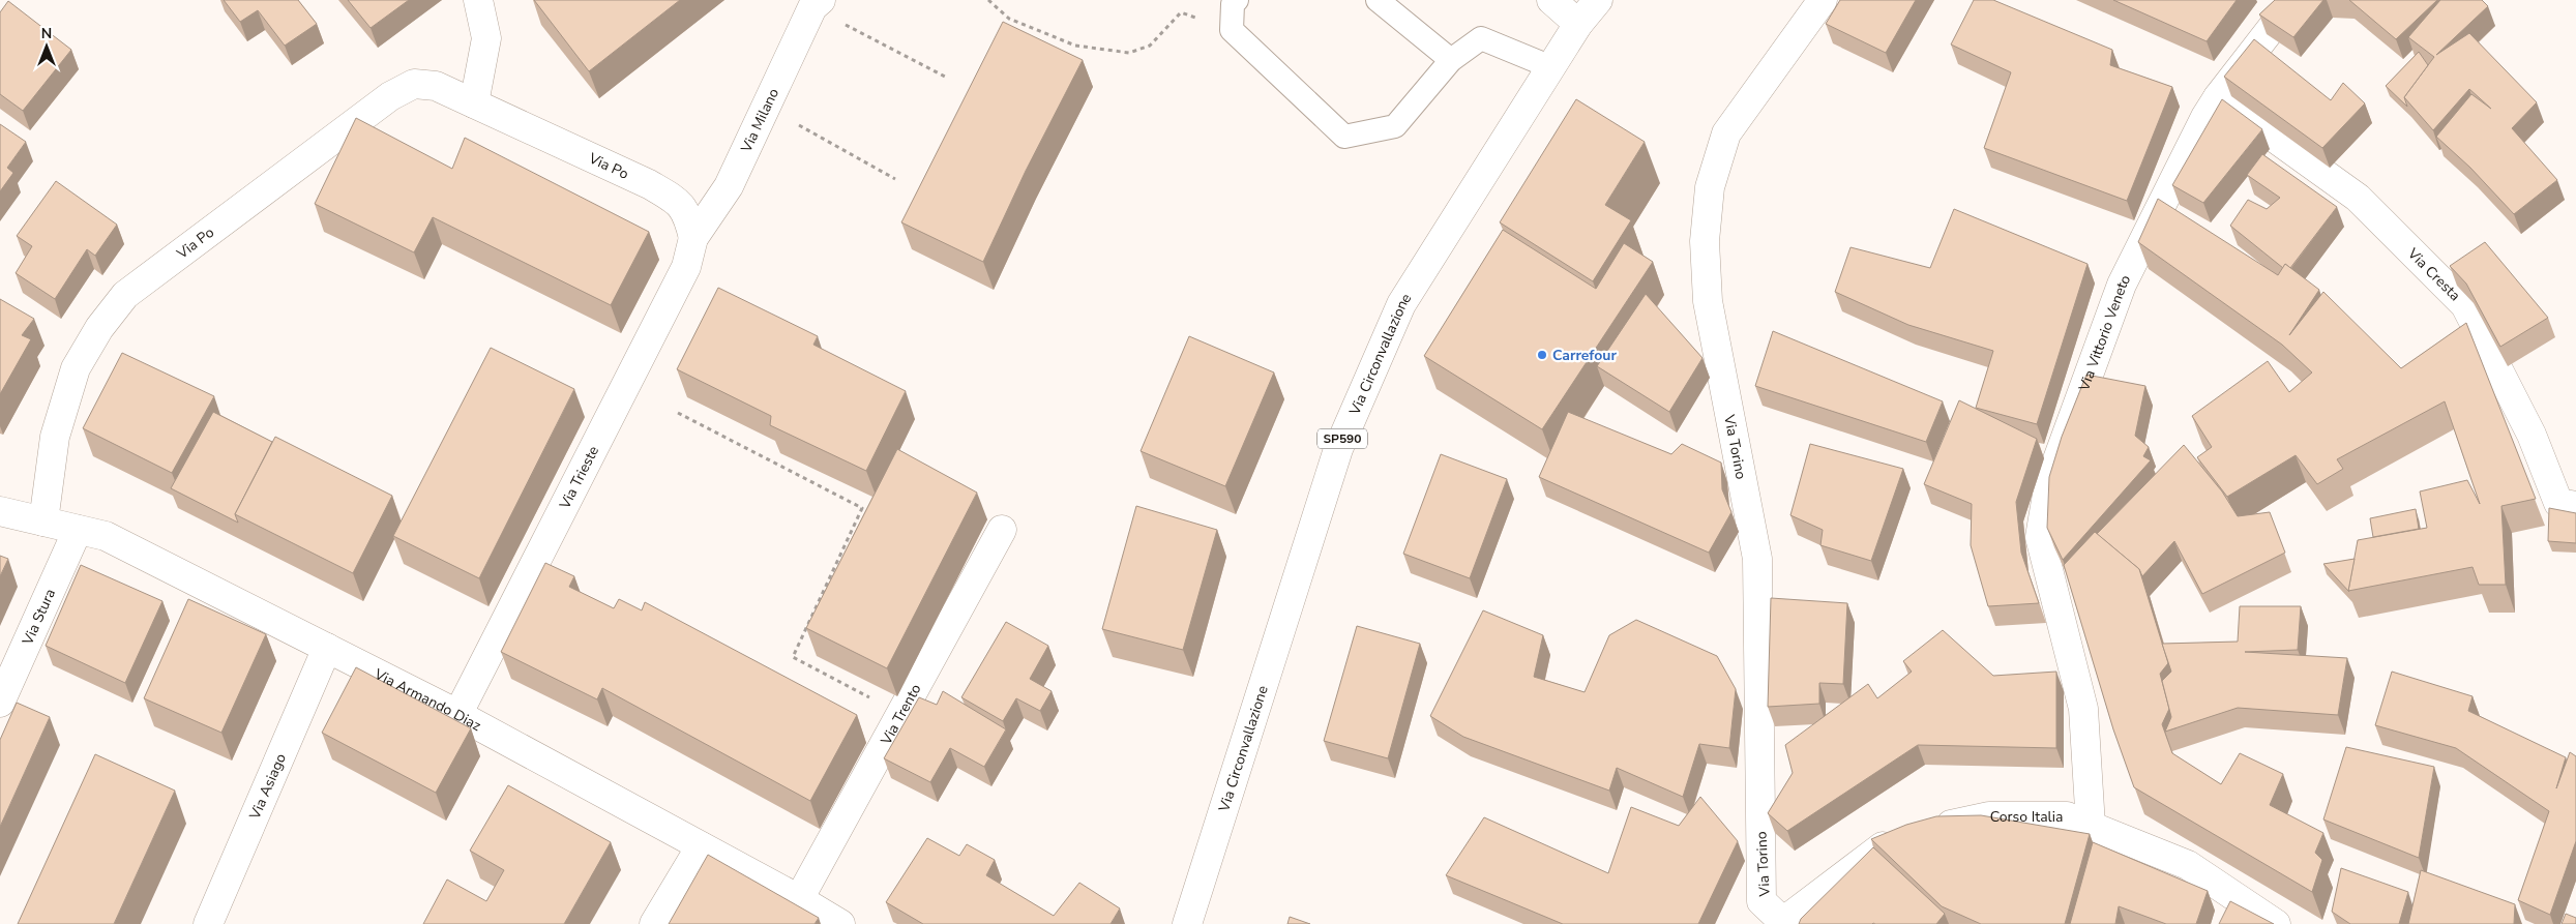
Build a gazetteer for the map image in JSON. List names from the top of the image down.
{
  "streets": {
    "street": [
      "Via Milano",
      "Via Po",
      "Via Cresta",
      "Via Vittorio Veneto",
      "Via Circonvallazione",
      "SP590",
      "Via Torino",
      "Via Trieste",
      "Via Stura",
      "Via Armando Diaz",
      "Via Trento",
      "Via Asiago",
      "Corso Italia"
    ]
  },
  "crossings": [
    ["Via Milano", "Via Po"],
    ["Via Milano", "Via Trieste"],
    ["Via Po", "Via Trieste"],
    ["Via Po", "Via Armando Diaz"],
    ["Via Cresta", "Via Vittorio Veneto"],
    ["Via Vittorio Veneto", "Corso Italia"],
    ["Via Torino", "Corso Italia"],
    ["Via Trieste", "Via Armando Diaz"],
    ["Via Stura", "Via Armando Diaz"],
    ["Via Armando Diaz", "Via Trento"],
    ["Via Armando Diaz", "Via Asiago"]
  ],
  "places": ["Carrefour"],
  "north": "top"
}
